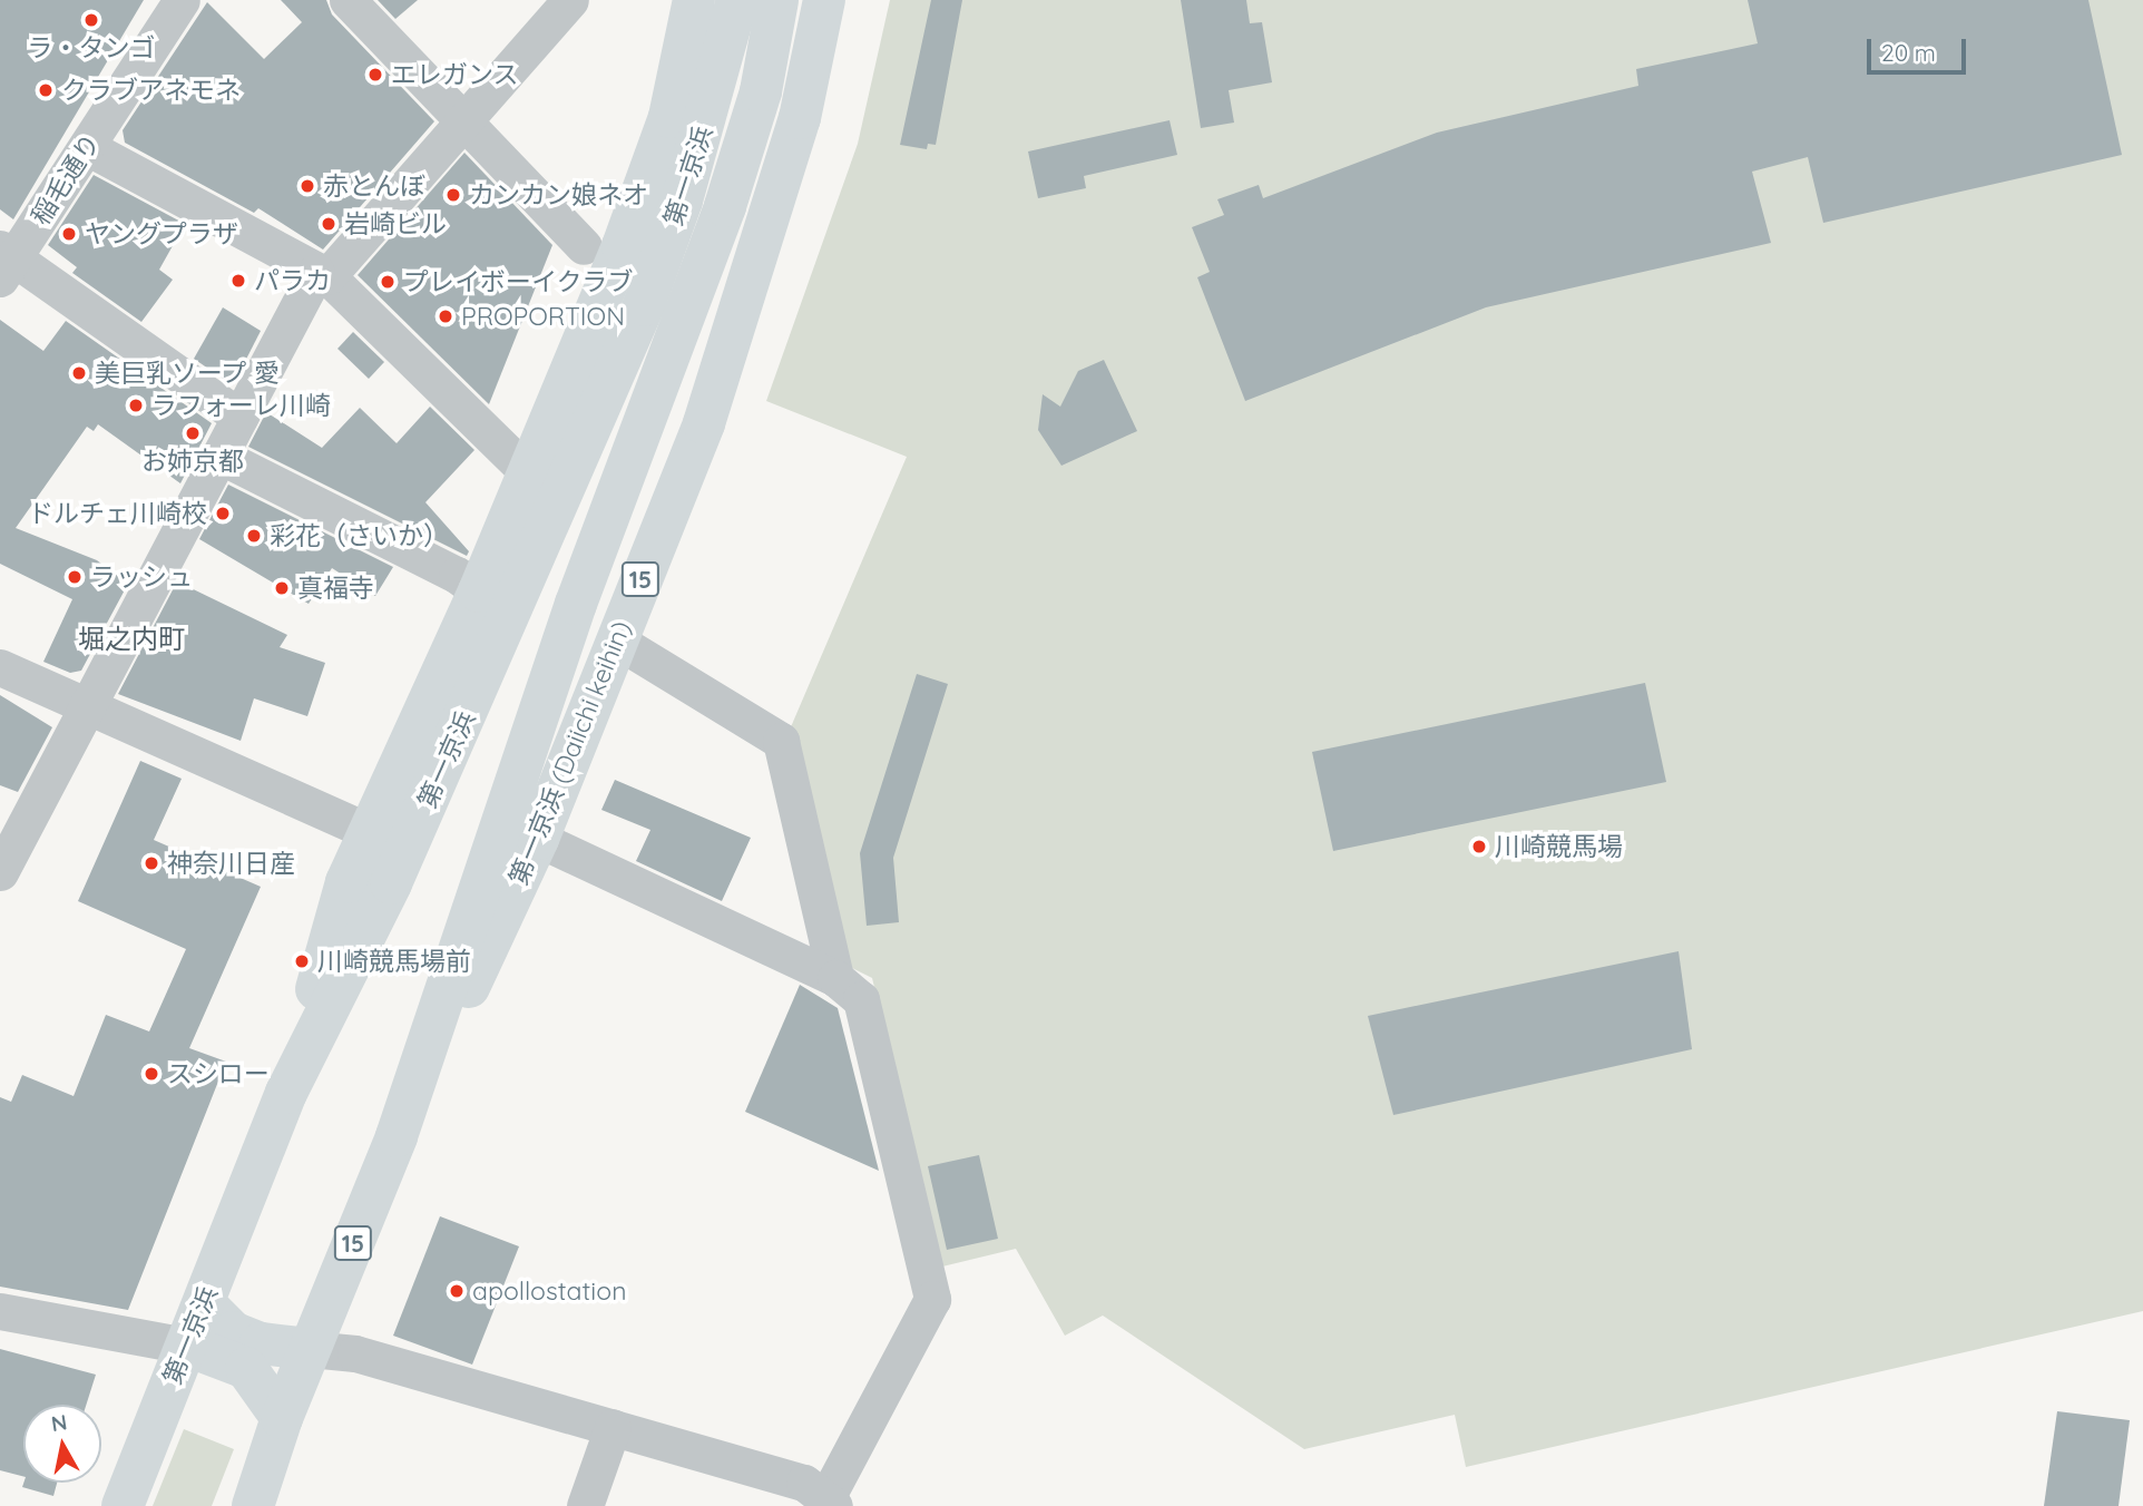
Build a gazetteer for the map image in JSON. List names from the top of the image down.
{
  "streets": {
    "highway": ["第一京浜", "15", "第一京浜 (Daiichi keihin)"],
    "street": ["稲毛通り"]
  },
  "crossings": [
    ["第一京浜", "第一京浜 (Daiichi keihin)"]
  ],
  "districts": ["堀之内町"],
  "places": [
    "ラ・タンゴ",
    "エレガンス",
    "クラブアネモネ",
    "赤とんぼ",
    "カンカン娘ネオ",
    "岩崎ビル",
    "ヤングプラザ",
    "パラカ",
    "プレイボーイクラブ",
    "PROPORTION",
    "美巨乳ソープ 愛",
    "ラフォーレ川崎",
    "お姉京都",
    "ドルチェ川崎校",
    "彩花（さいか）",
    "ラッシュ",
    "真福寺",
    "川崎競馬場",
    "神奈川日産",
    "川崎競馬場前",
    "スシロー",
    "apollostation"
  ],
  "scale_bar": "20 m",
  "north": "top"
}
